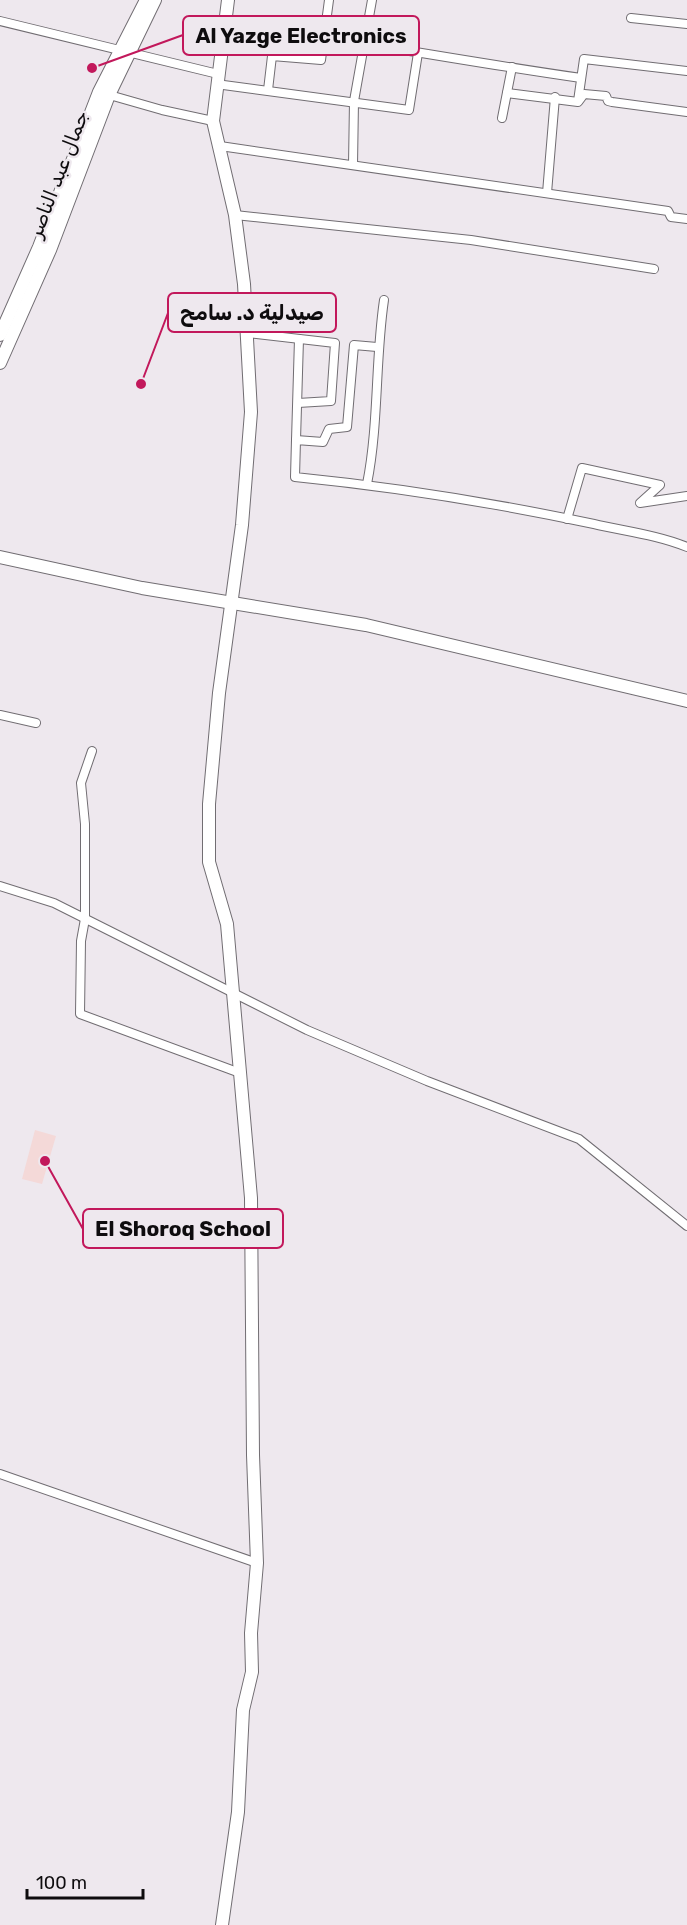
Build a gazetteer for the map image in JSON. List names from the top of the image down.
{
  "streets": {
    "street": ["جمال عبد الناصر"]
  },
  "places": ["Al Yazge Electronics", "صيدلية د. سامح", "El Shoroq School"],
  "scale_bar": "100 m"
}
